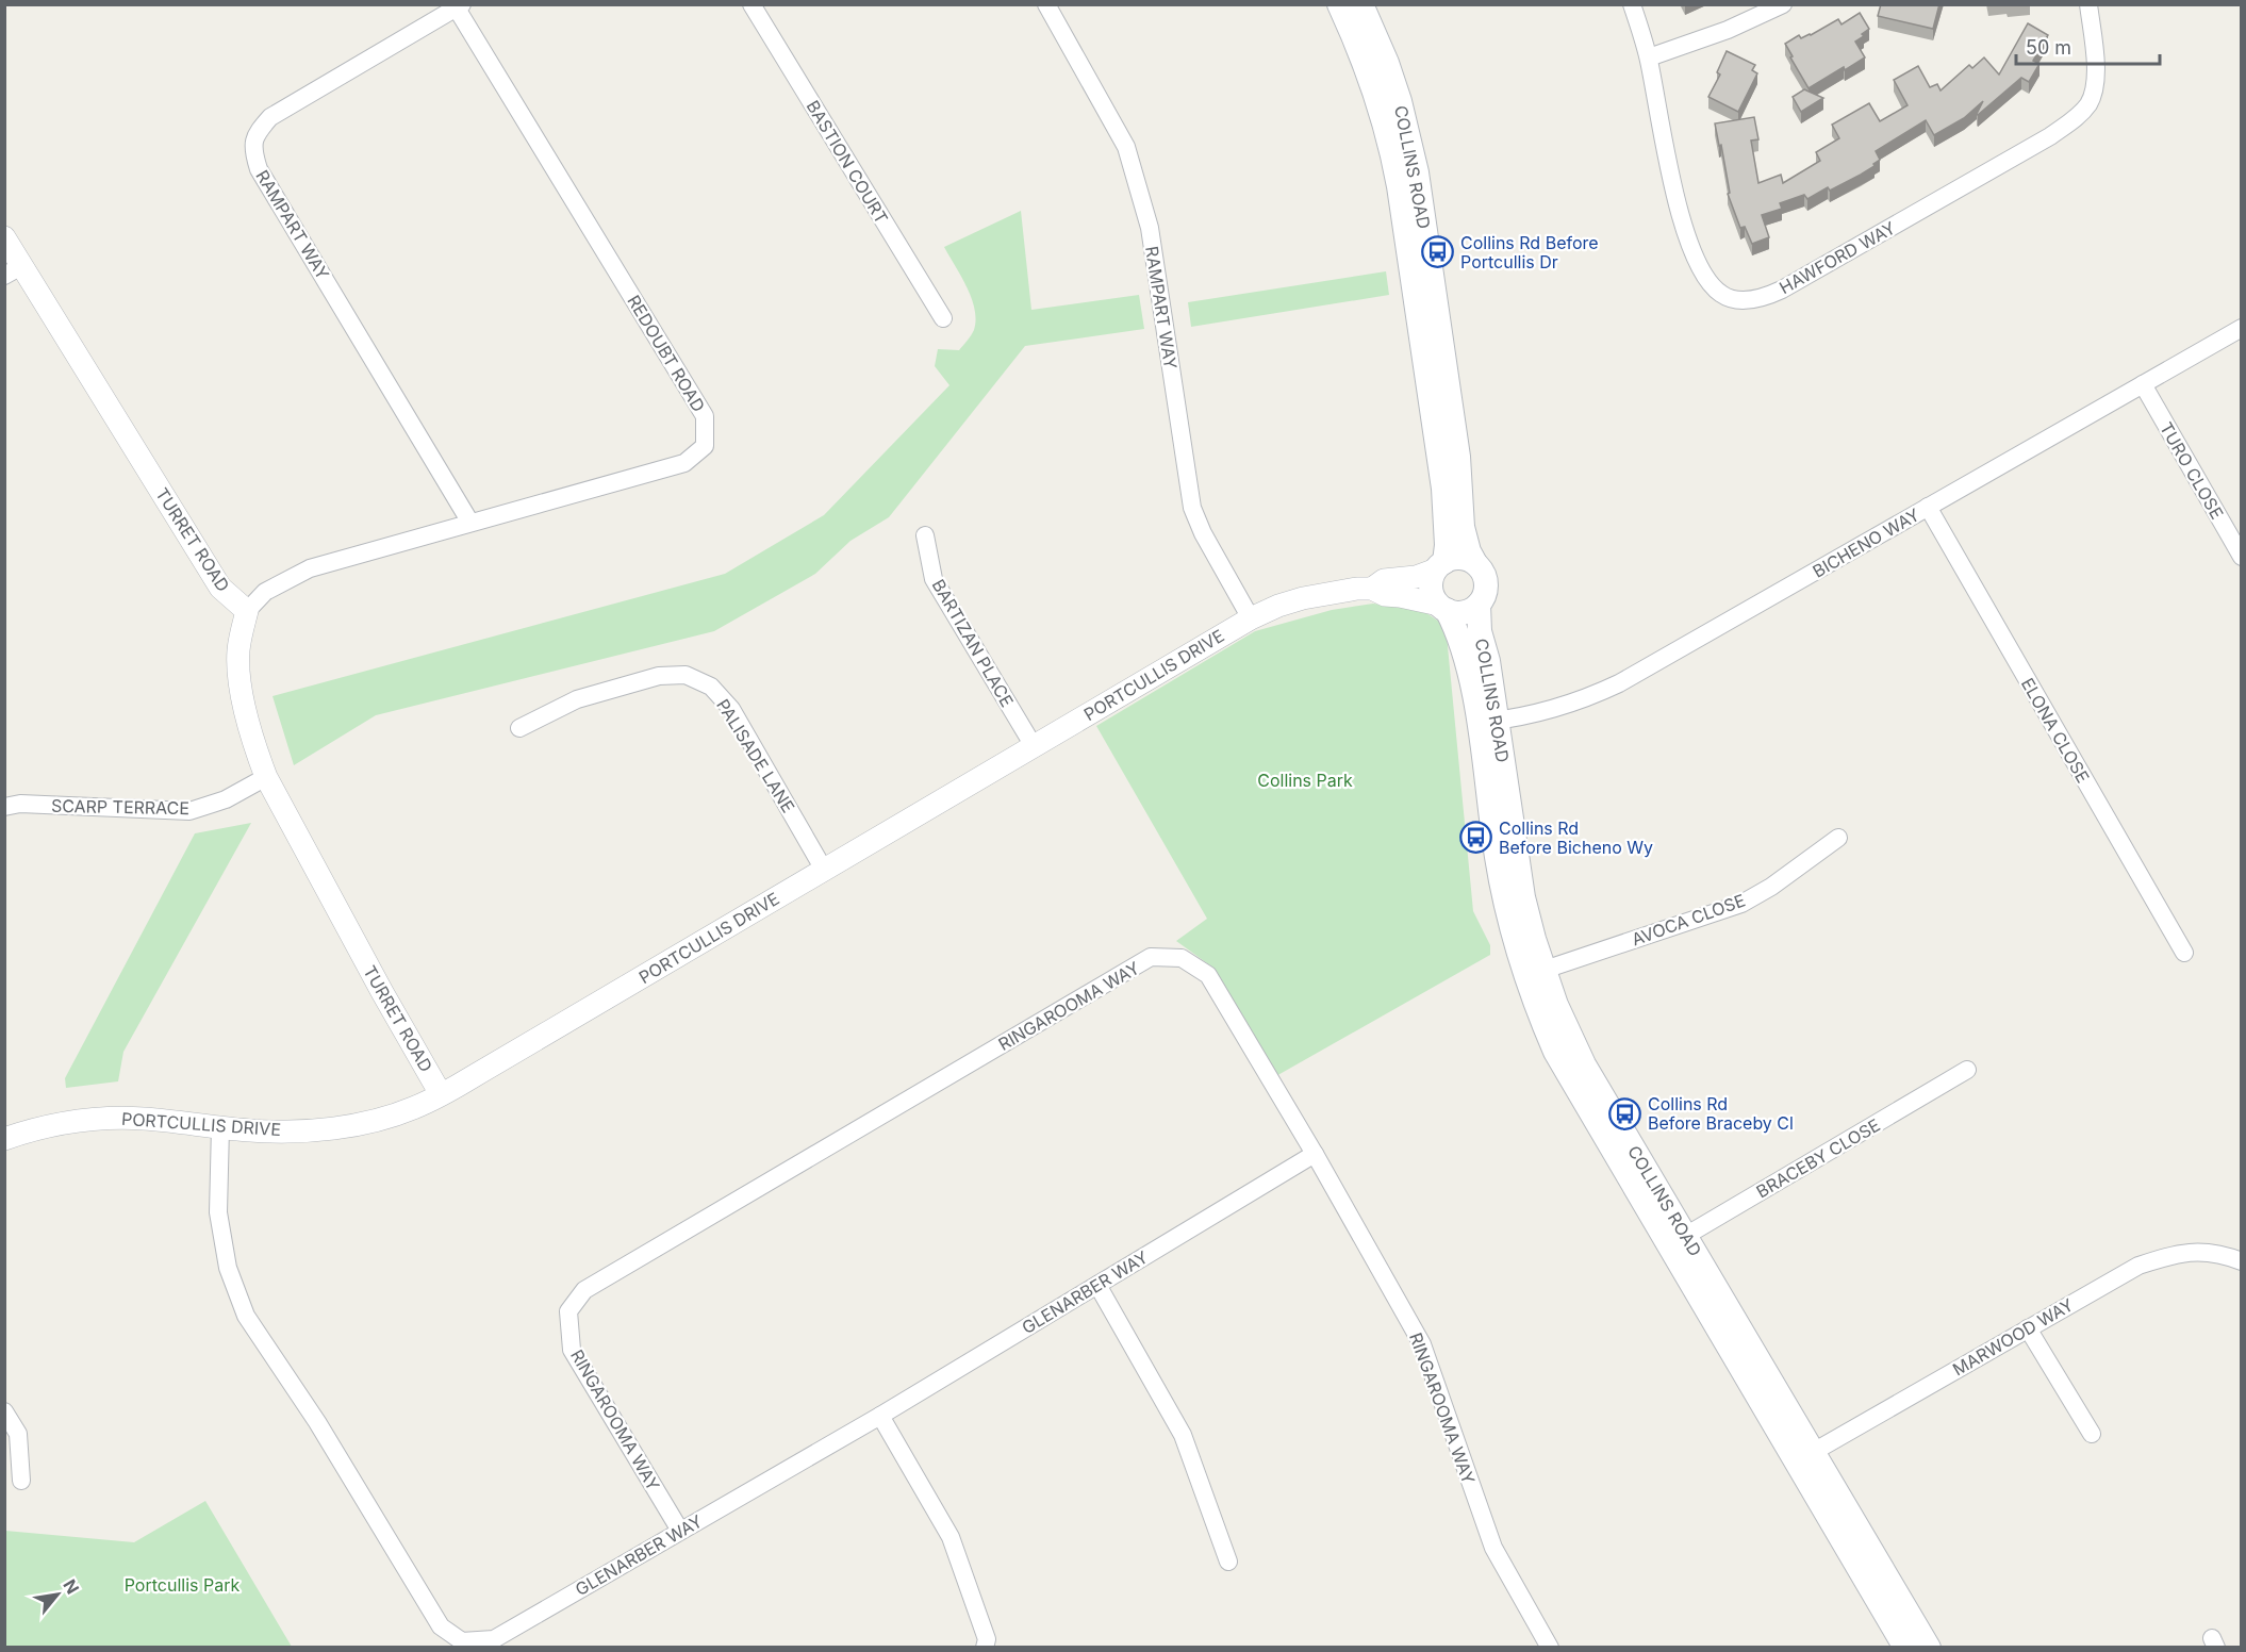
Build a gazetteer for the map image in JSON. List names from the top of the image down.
{
  "streets": {
    "main road": ["COLLINS ROAD"],
    "street": [
      "BASTION COURT",
      "RAMPART WAY",
      "HAWFORD WAY",
      "REDOUBT ROAD",
      "TURO CLOSE",
      "TURRET ROAD",
      "BICHENO WAY",
      "BARTIZAN PLACE",
      "PORTCULLIS DRIVE",
      "ELONA CLOSE",
      "PALISADE LANE",
      "SCARP TERRACE",
      "AVOCA CLOSE",
      "RINGAROOMA WAY",
      "BRACEBY CLOSE",
      "GLENARBER WAY",
      "MARWOOD WAY"
    ]
  },
  "crossings": [
    ["COLLINS ROAD", "BICHENO WAY"],
    ["COLLINS ROAD", "PORTCULLIS DRIVE"],
    ["COLLINS ROAD", "AVOCA CLOSE"],
    ["COLLINS ROAD", "BRACEBY CLOSE"],
    ["COLLINS ROAD", "MARWOOD WAY"],
    ["RAMPART WAY", "REDOUBT ROAD"],
    ["RAMPART WAY", "PORTCULLIS DRIVE"],
    ["REDOUBT ROAD", "TURRET ROAD"],
    ["TURO CLOSE", "BICHENO WAY"],
    ["TURRET ROAD", "PORTCULLIS DRIVE"],
    ["TURRET ROAD", "SCARP TERRACE"],
    ["BICHENO WAY", "ELONA CLOSE"],
    ["BARTIZAN PLACE", "PORTCULLIS DRIVE"],
    ["PORTCULLIS DRIVE", "PALISADE LANE"],
    ["PORTCULLIS DRIVE", "GLENARBER WAY"],
    ["RINGAROOMA WAY", "GLENARBER WAY"]
  ],
  "parks": ["Collins Park", "Portcullis Park"],
  "places": {
    "bus stop": ["Collins Rd Before Portcullis Dr", "Collins Rd Before Bicheno Wy", "Collins Rd Before Braceby Cl"]
  },
  "scale_bar": "50 m",
  "north": "top right"
}
